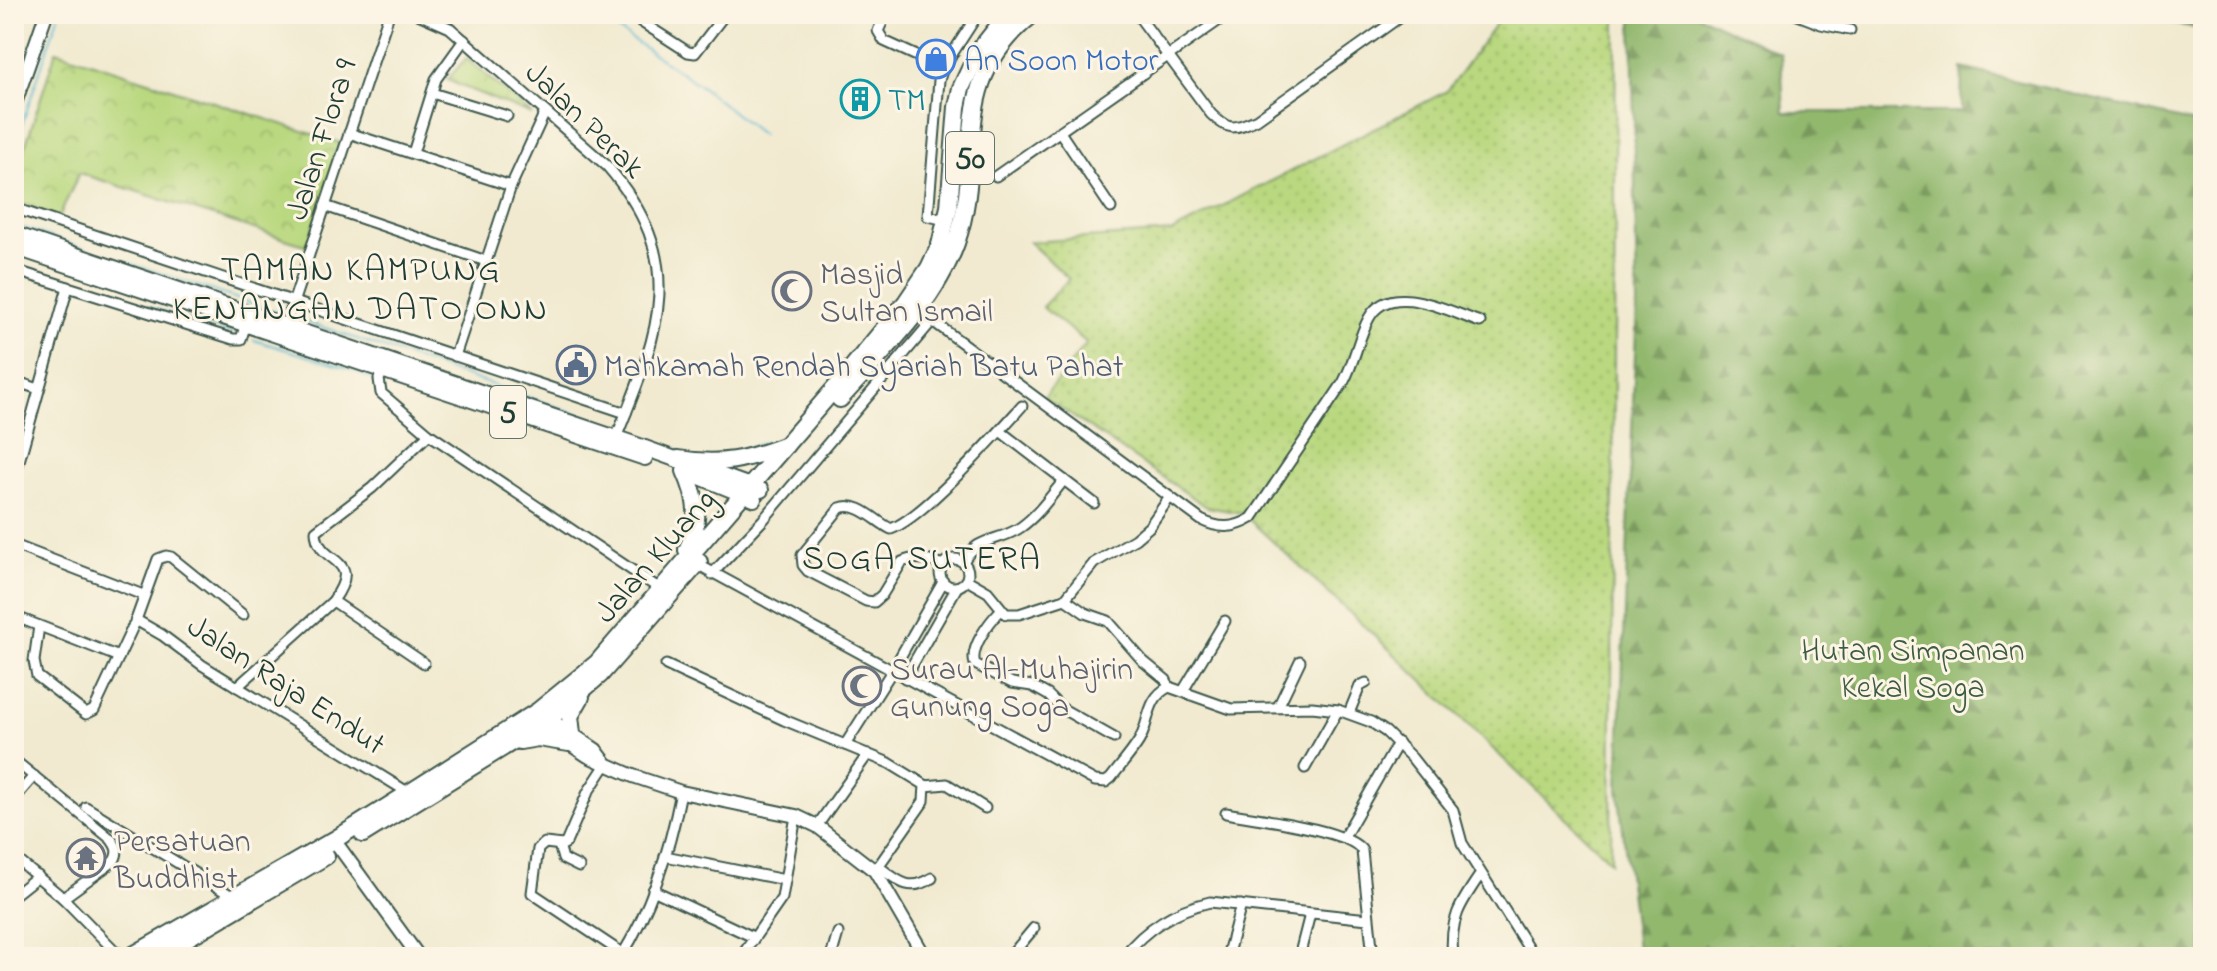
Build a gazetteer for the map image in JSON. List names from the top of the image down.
{
  "streets": {
    "highway": ["50", "Jalan Kluang"],
    "main road": ["5"],
    "street": ["Jalan Perak", "Jalan Flora 9", "Jalan Raja Endut"]
  },
  "crossings": [
    ["Jalan Perak", "5"],
    ["Jalan Flora 9", "5"],
    ["5", "Jalan Kluang"],
    ["Jalan Kluang", "Jalan Raja Endut"]
  ],
  "districts": ["TAMAN KAMPUNG KENANGAN DATO ONN", "SOGA SUTERA"],
  "parks": ["Hutan Simpanan Kekal Soga"],
  "places": {
    "shop": ["An Soon Motor"],
    "building": ["TM"],
    "mosque": ["Masjid Sultan Ismail", "Surau Al-Muhajirin Gunung Soga"],
    "public building": ["Mahkamah Rendah Syariah Batu Pahat"],
    "temple": ["Persatuan Buddhist"]
  }
}
